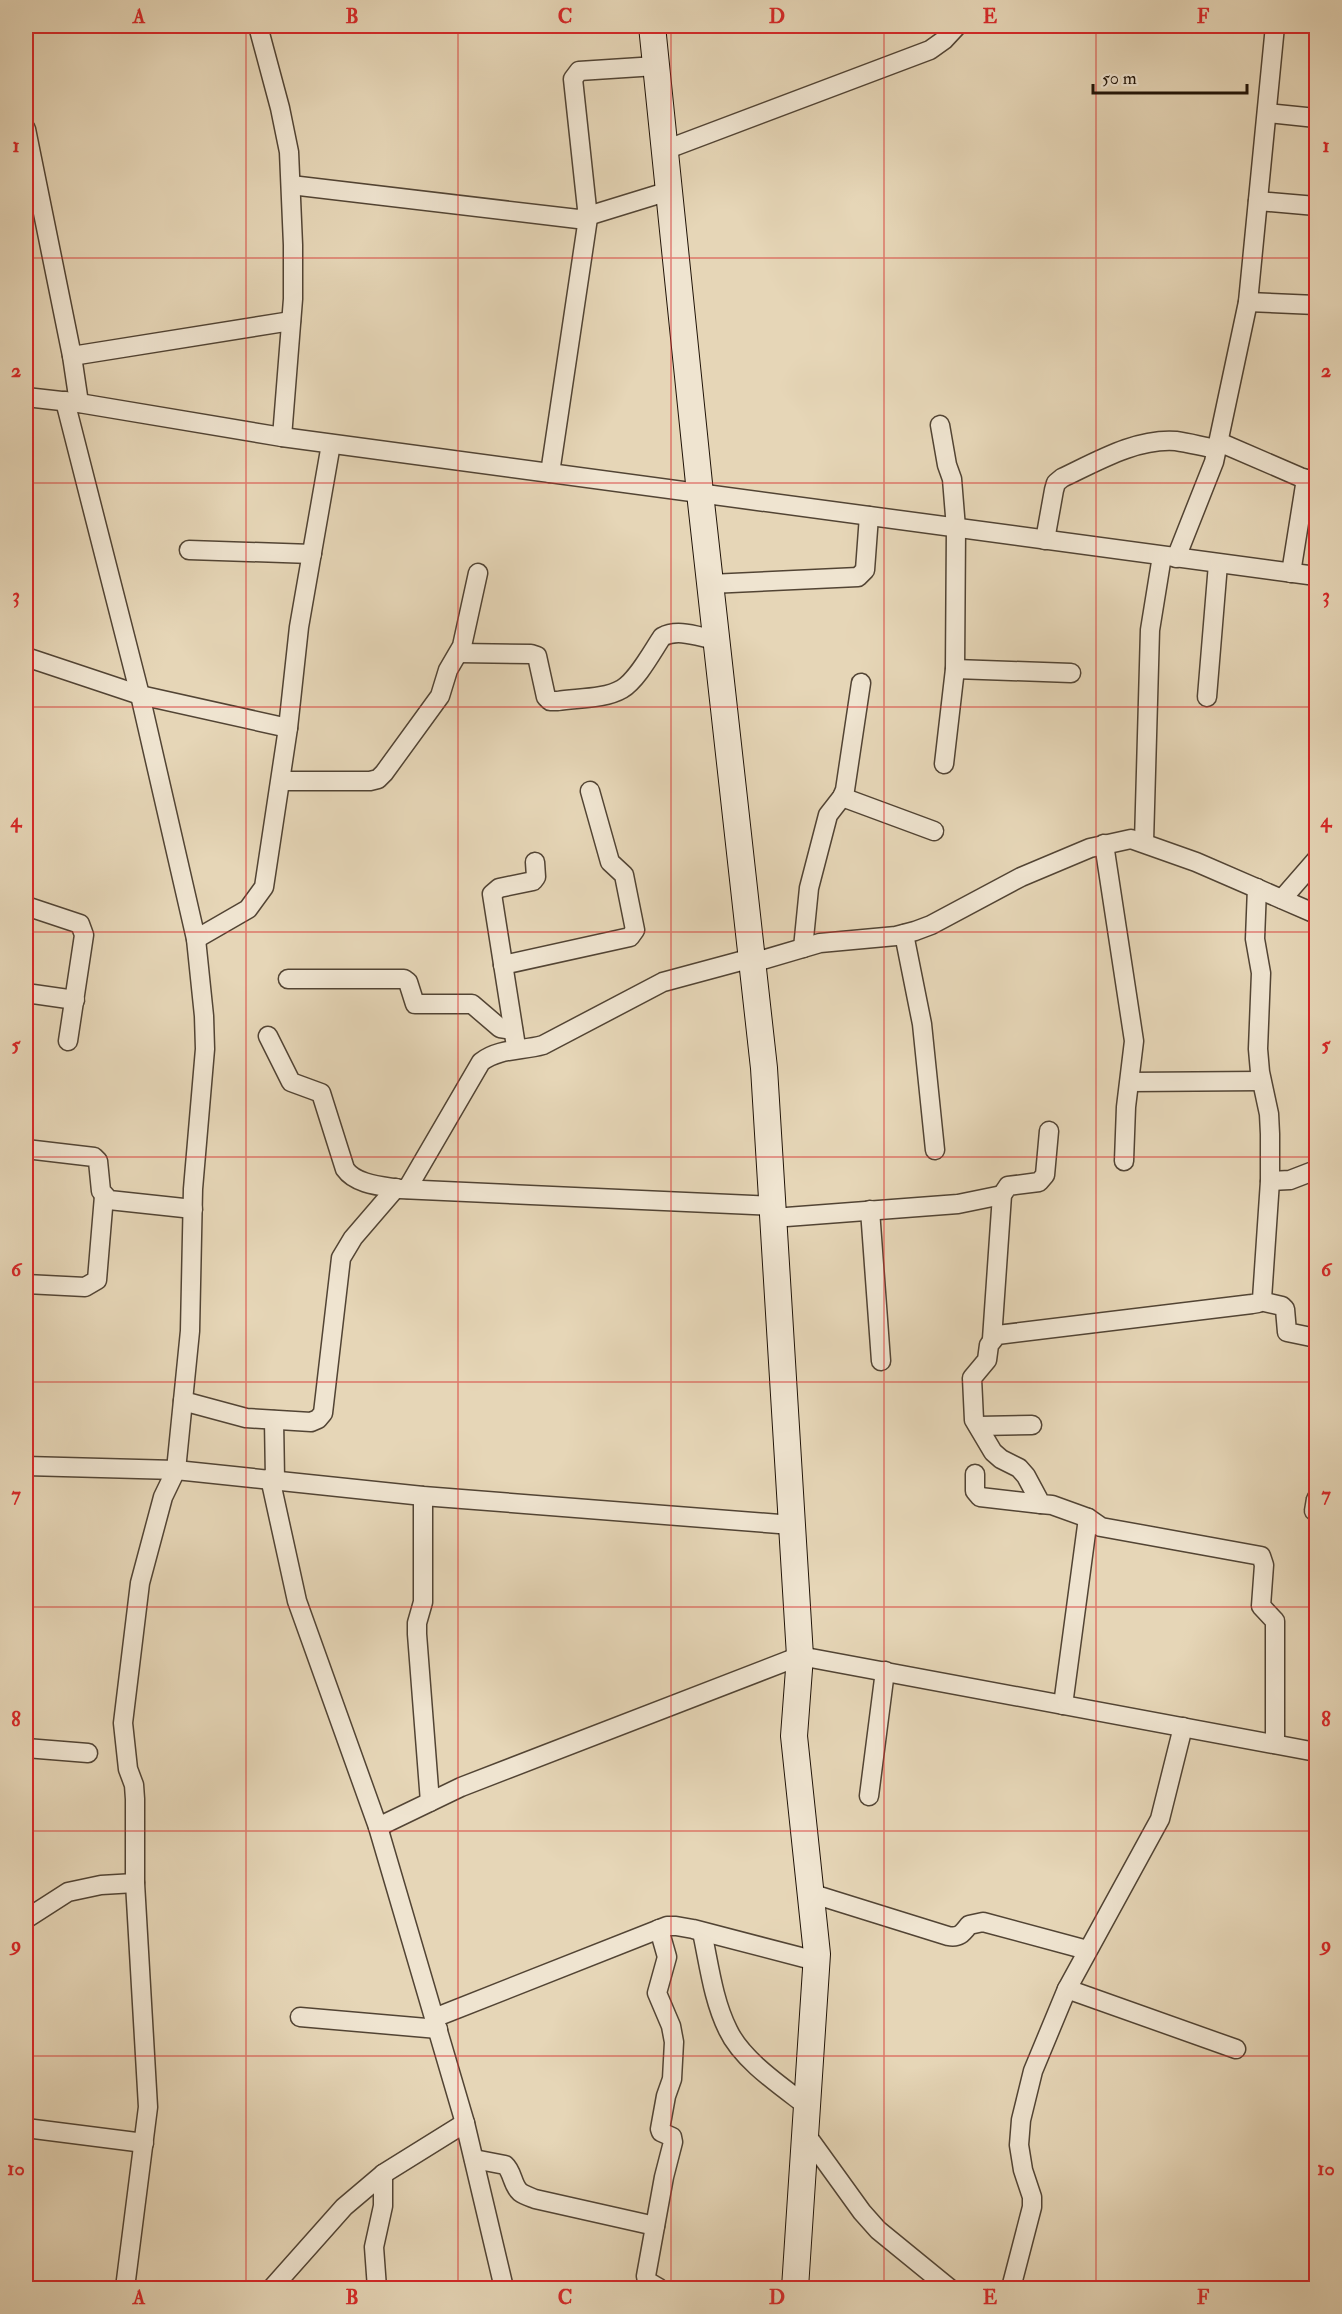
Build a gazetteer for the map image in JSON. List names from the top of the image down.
{
  "scale_bar": "50 m",
  "grid": {
    "columns": [
      "A",
      "B",
      "C",
      "D",
      "E",
      "F"
    ],
    "rows": [
      "1",
      "2",
      "3",
      "4",
      "5",
      "6",
      "7",
      "8",
      "9",
      "10"
    ]
  }
}
